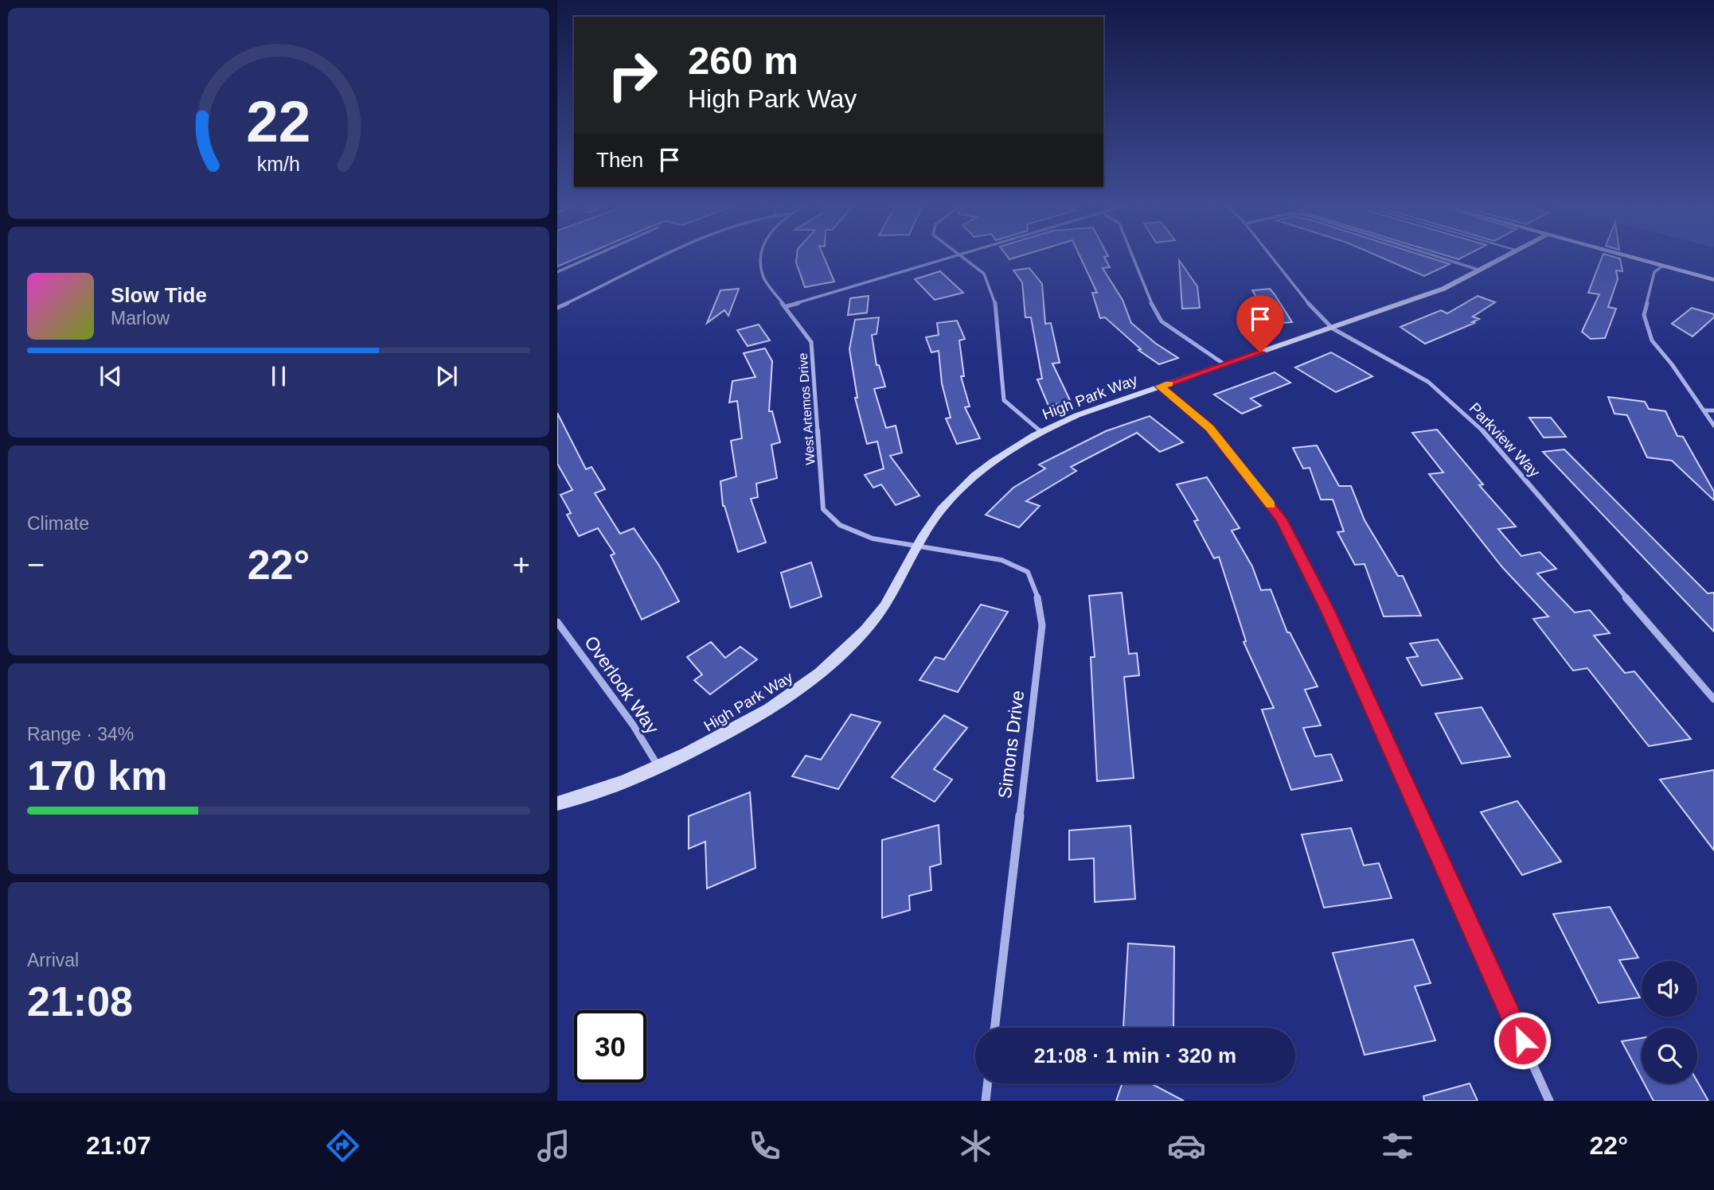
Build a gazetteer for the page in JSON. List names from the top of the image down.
{
  "streets": {
    "street": [
      "High Park Way",
      "West Artemos Drive",
      "Parkview Way",
      "Overlook Way",
      "Simons Drive"
    ]
  },
  "crossings": [
    ["High Park Way", "West Artemos Drive"],
    ["High Park Way", "Parkview Way"],
    ["High Park Way", "Overlook Way"],
    ["High Park Way", "Simons Drive"],
    ["West Artemos Drive", "Simons Drive"]
  ],
  "page": {
    "turn": ["260 m", "High Park Way"],
    "then": "Then",
    "song": ["Slow Tide", "Marlow"],
    "tile": [
      "Climate",
      ["Range · 34%", "170 km"],
      ["Arrival", "21:08"]
    ],
    "heat": ["−", "22°", "+"],
    "limit": "30",
    "trip": "21:08 · 1 min · 320 m",
    "tabs": ["21:07", "22°"],
    "gauge": ["22", "km/h"]
  }
}
